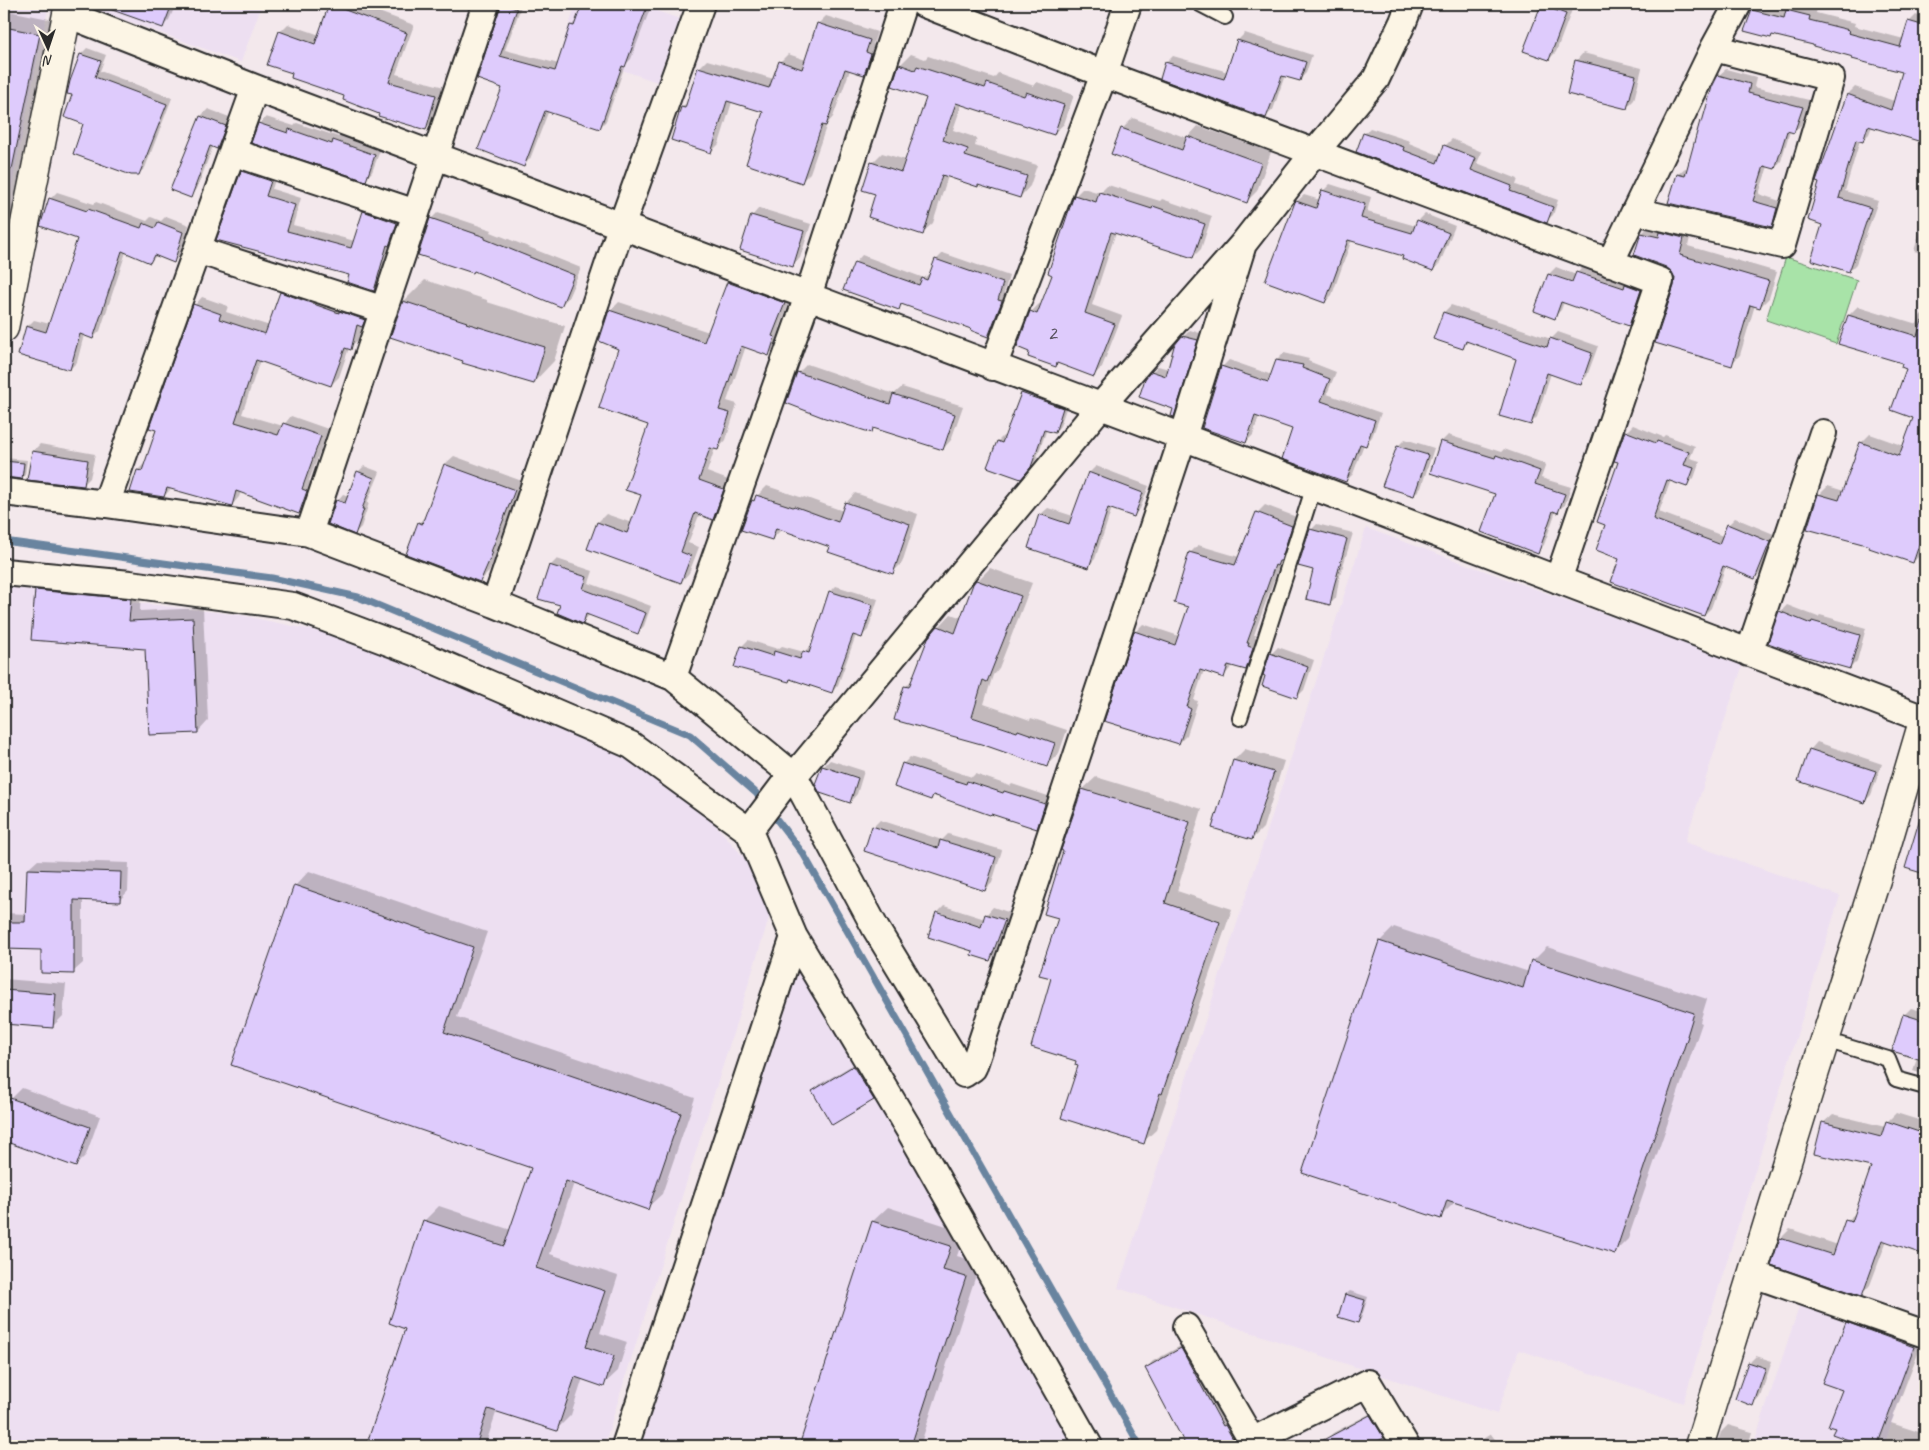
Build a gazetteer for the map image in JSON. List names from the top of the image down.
{
  "house_numbers": ["2"],
  "north": "bottom"
}
